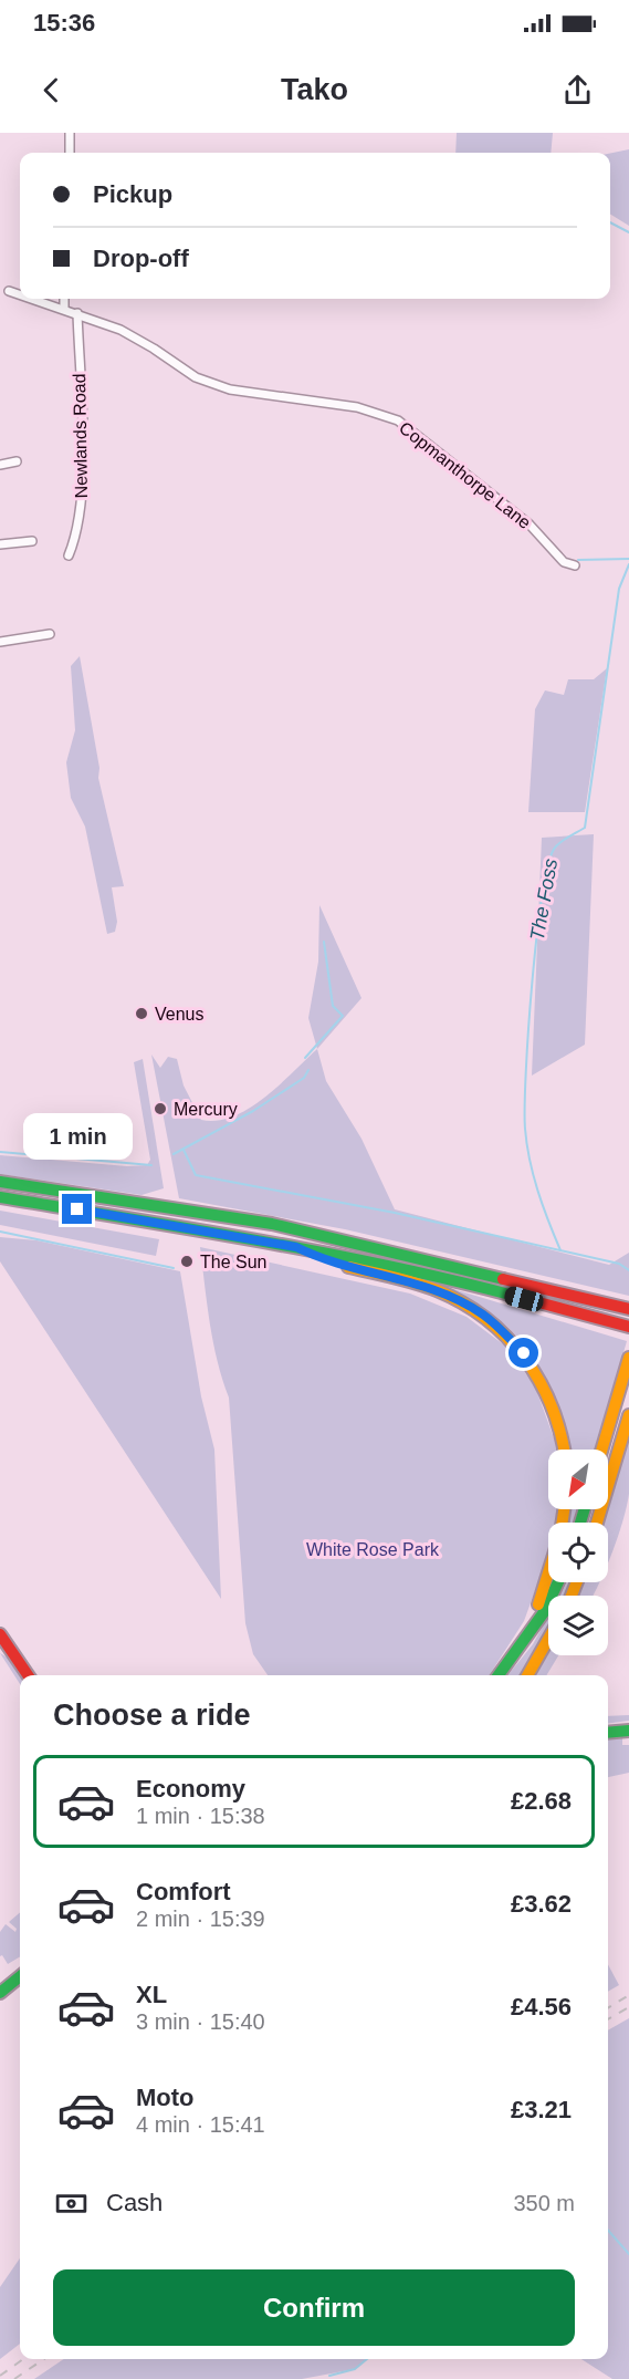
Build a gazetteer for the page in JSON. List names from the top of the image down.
{
  "streets": {
    "street": ["Newlands Road", "Copmanthorpe Lane"]
  },
  "crossings": [
    ["Newlands Road", "Copmanthorpe Lane"]
  ],
  "water": ["The Foss"],
  "parks": ["White Rose Park"],
  "places": ["Venus", "Mercury", "The Sun"],
  "north": "bottom left",
  "page": {
    "status": "15:36",
    "header": "Tako",
    "banner": ["Pickup", "Drop-off"],
    "bubble": "1 min",
    "heading": "Choose a ride",
    "list": [
      {
        "name": "Economy",
        "note": "1 min · 15:38",
        "value": "£2.68"
      },
      {
        "name": "Comfort",
        "note": "2 min · 15:39",
        "value": "£3.62"
      },
      {
        "name": "XL",
        "note": "3 min · 15:40",
        "value": "£4.56"
      },
      {
        "name": "Moto",
        "note": "4 min · 15:41",
        "value": "£3.21"
      }
    ],
    "pay": ["Cash", "350 m"],
    "buttons": "Confirm"
  }
}
